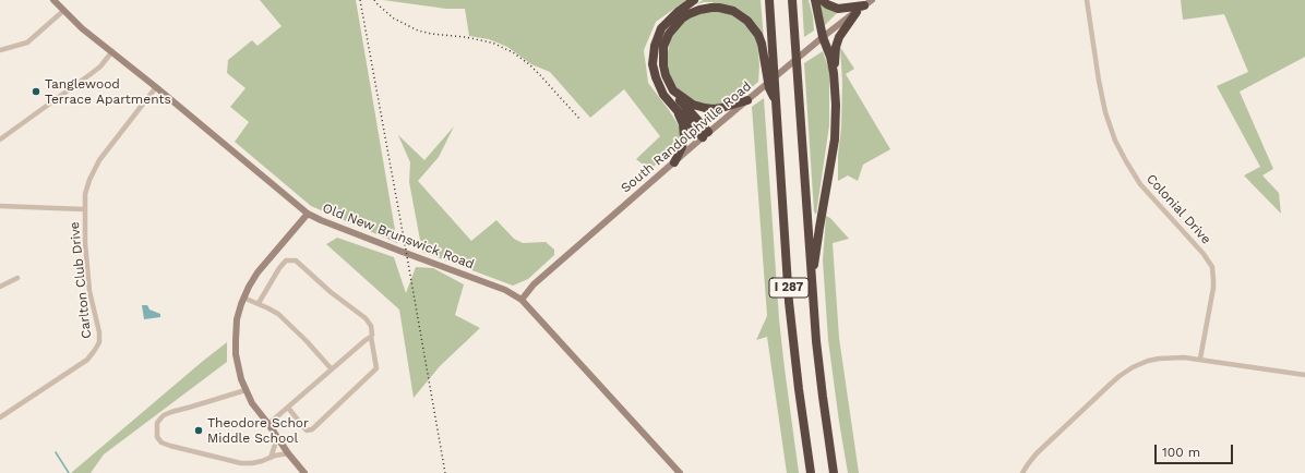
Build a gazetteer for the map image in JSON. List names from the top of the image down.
{
  "streets": {
    "highway": ["I 287"],
    "main road": ["South Randolphville Road", "Old New Brunswick Road"],
    "street": ["Colonial Drive", "Carlton Club Drive"]
  },
  "crossings": [
    ["South Randolphville Road", "Old New Brunswick Road"],
    ["Old New Brunswick Road", "Carlton Club Drive"]
  ],
  "places": ["Tanglewood Terrace Apartments", "Theodore Schor Middle School"],
  "scale_bar": "100 m"
}
